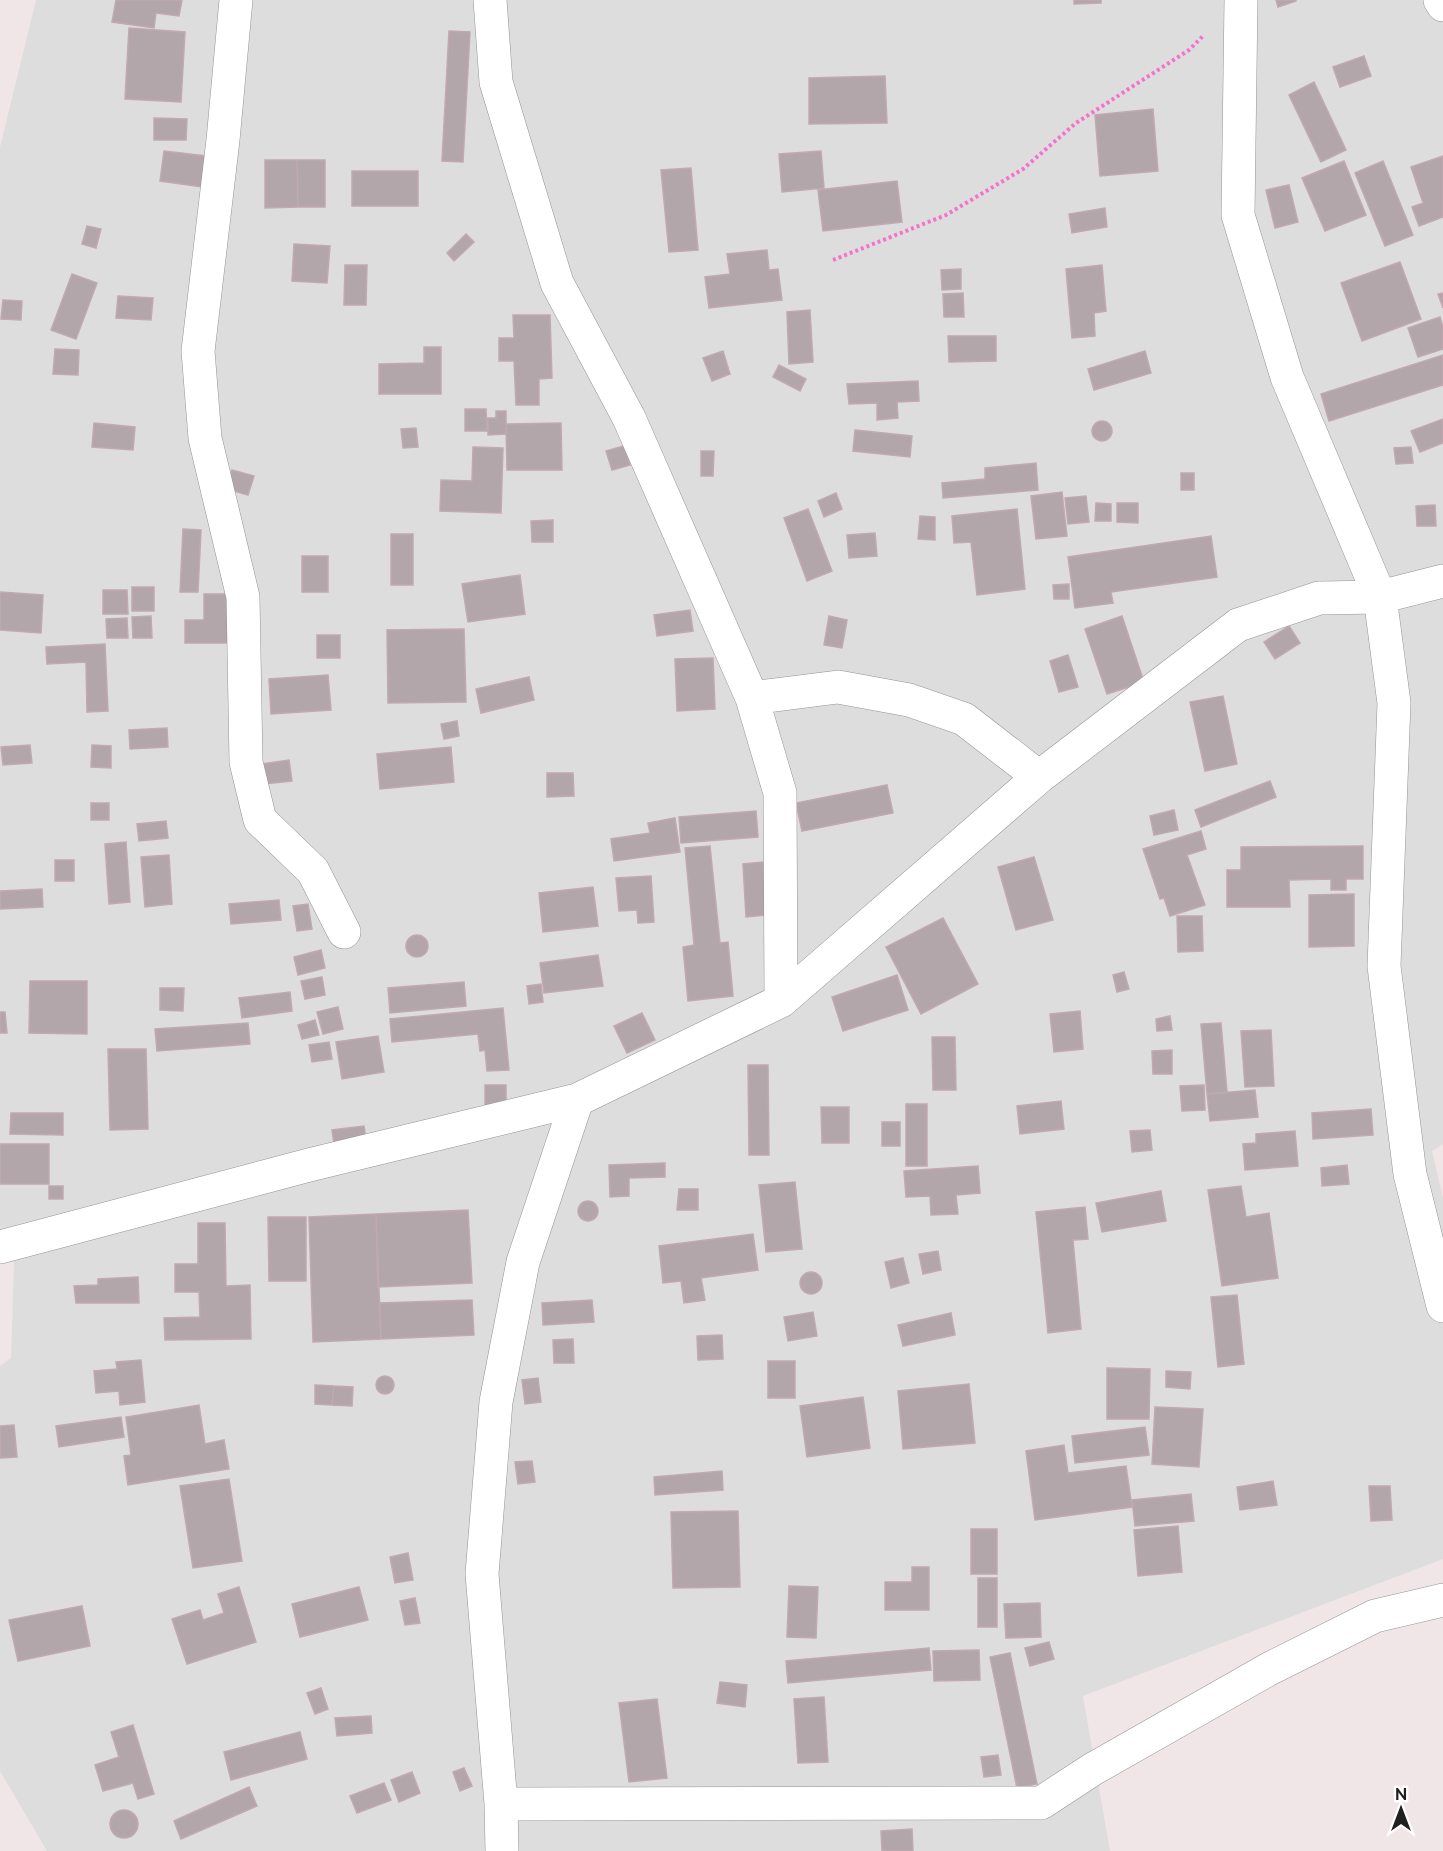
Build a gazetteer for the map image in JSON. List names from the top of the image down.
{
  "north": "top"
}
